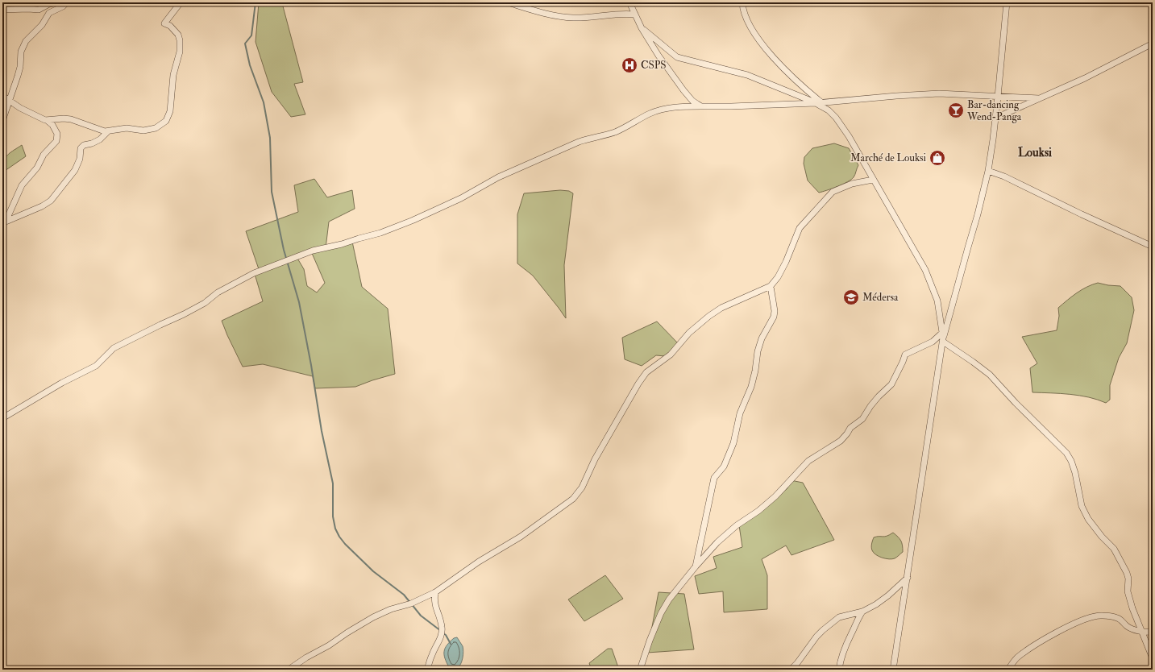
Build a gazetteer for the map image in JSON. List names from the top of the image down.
{
  "districts": ["Louksi"],
  "places": {
    "hospital": ["CSPS"],
    "bar": ["Bar-dancing Wend-Panga"],
    "shop": ["Marché de Louksi"],
    "school or university": ["Médersa"]
  }
}
